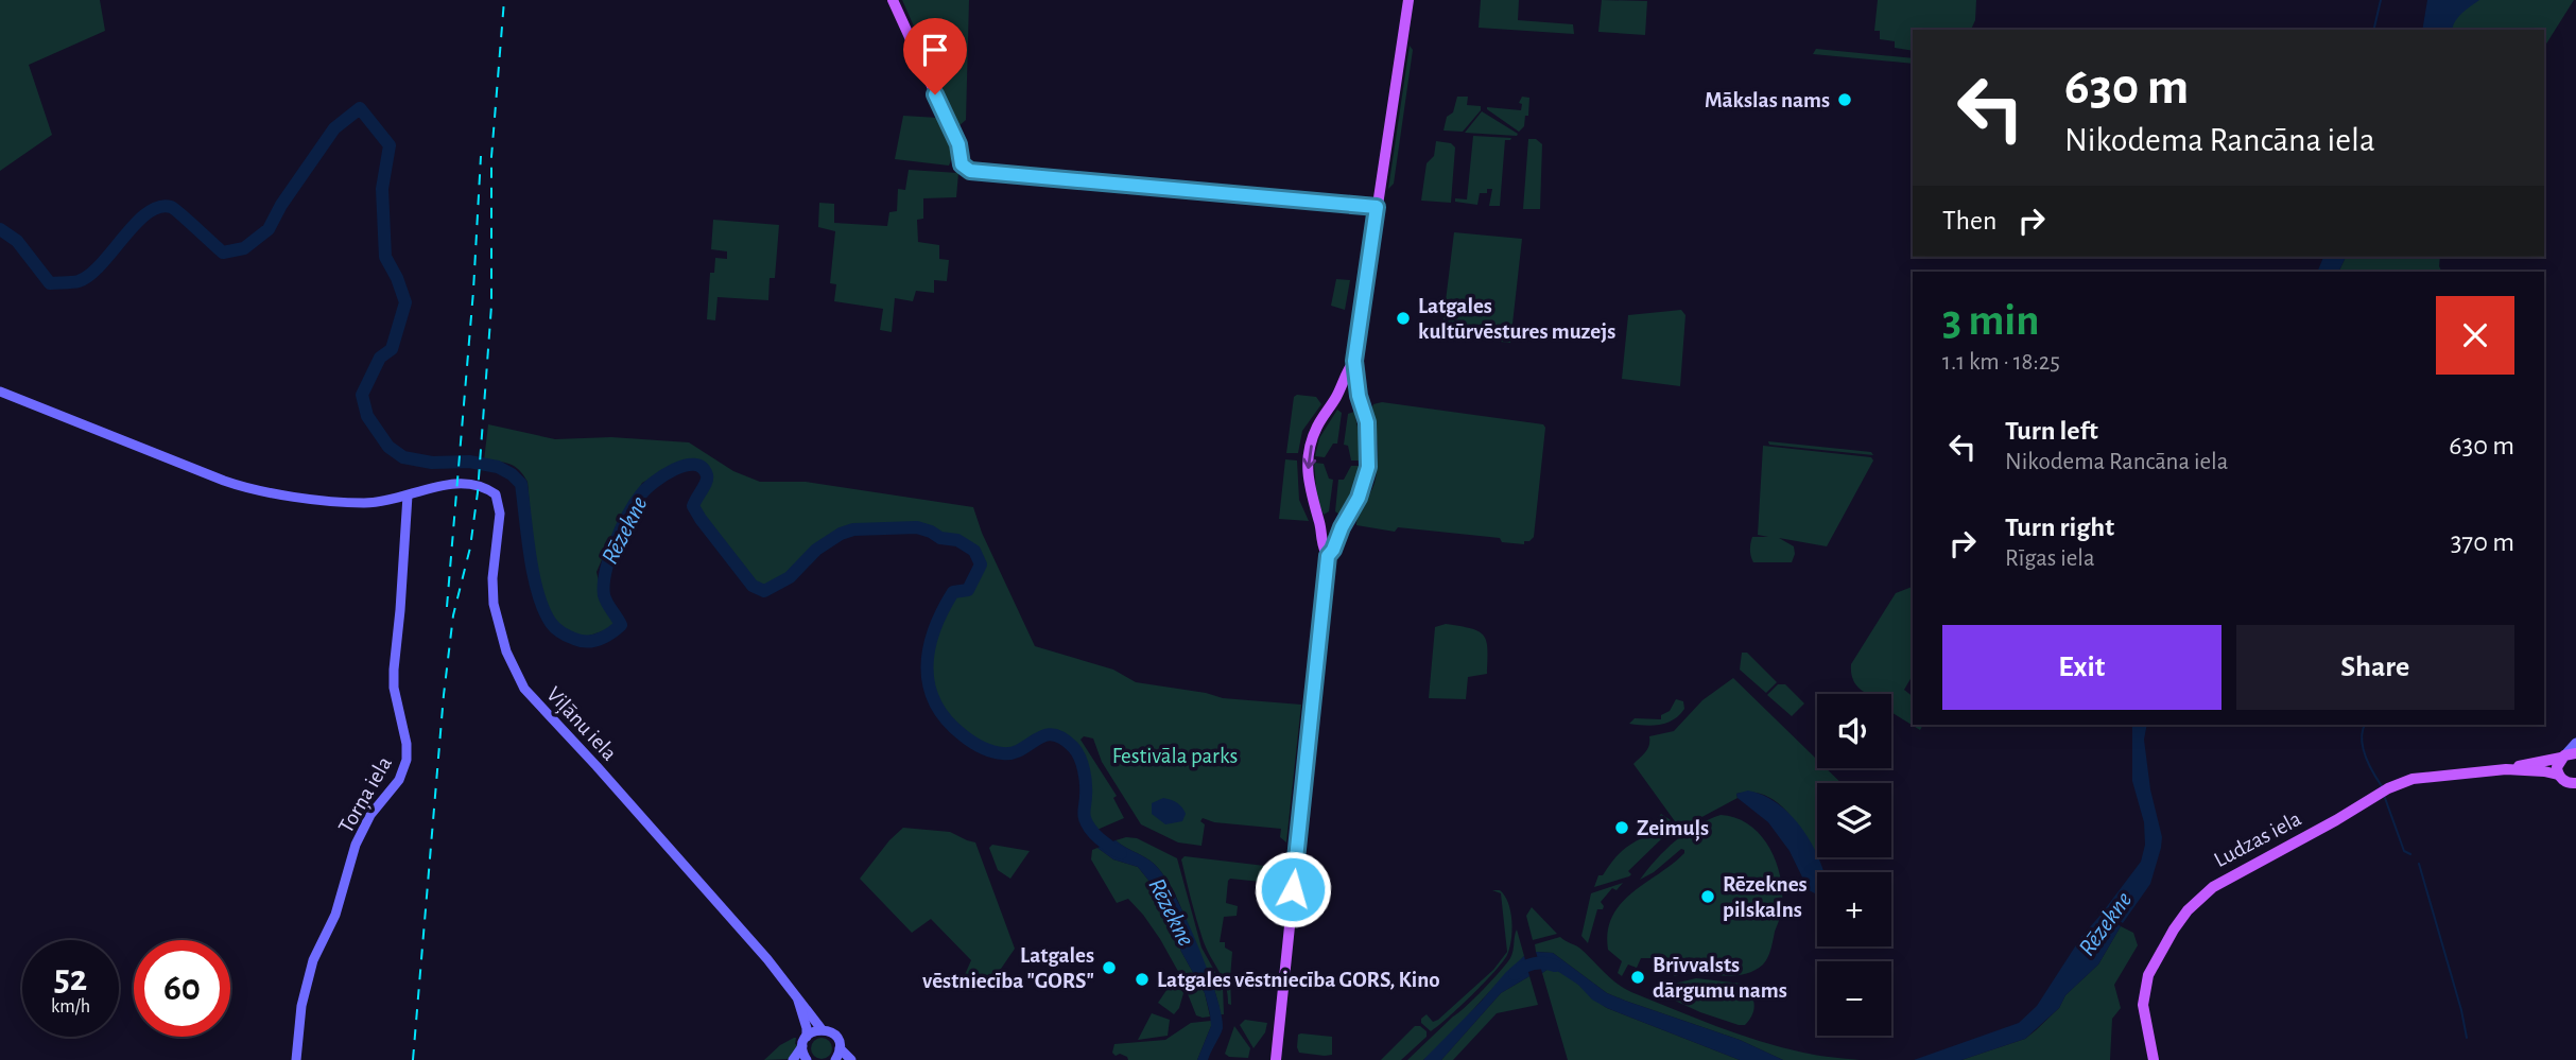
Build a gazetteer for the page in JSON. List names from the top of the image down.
{
  "streets": {
    "main road": ["Viļānu iela", "Torņa iela", "Ludzas iela"]
  },
  "crossings": [
    ["Viļānu iela", "Torņa iela"]
  ],
  "water": ["Rēzekne"],
  "parks": ["Festivāla parks"],
  "places": [
    "Mākslas nams",
    "Latgales kultūrvēstures muzejs",
    "Zeimuļs",
    "Rēzeknes pilskalns",
    "Latgales vēstniecība \"GORS\"",
    "Brīvvalsts dārgumu nams",
    "Latgales vēstniecība GORS, Kino"
  ],
  "page": {
    "turn": ["630 m", "Nikodema Rancāna iela"],
    "then": "Then",
    "heading": ["3 min", "1.1 km · 18:25"],
    "list": [
      {
        "name": "Turn left",
        "note": "Nikodema Rancāna iela",
        "value": "630 m"
      },
      {
        "name": "Turn right",
        "note": "Rīgas iela",
        "value": "370 m"
      }
    ],
    "buttons": ["Exit", "Share"],
    "map_buttons": ["+", "−"],
    "speed": "52 km/h",
    "limit": "60"
  }
}
